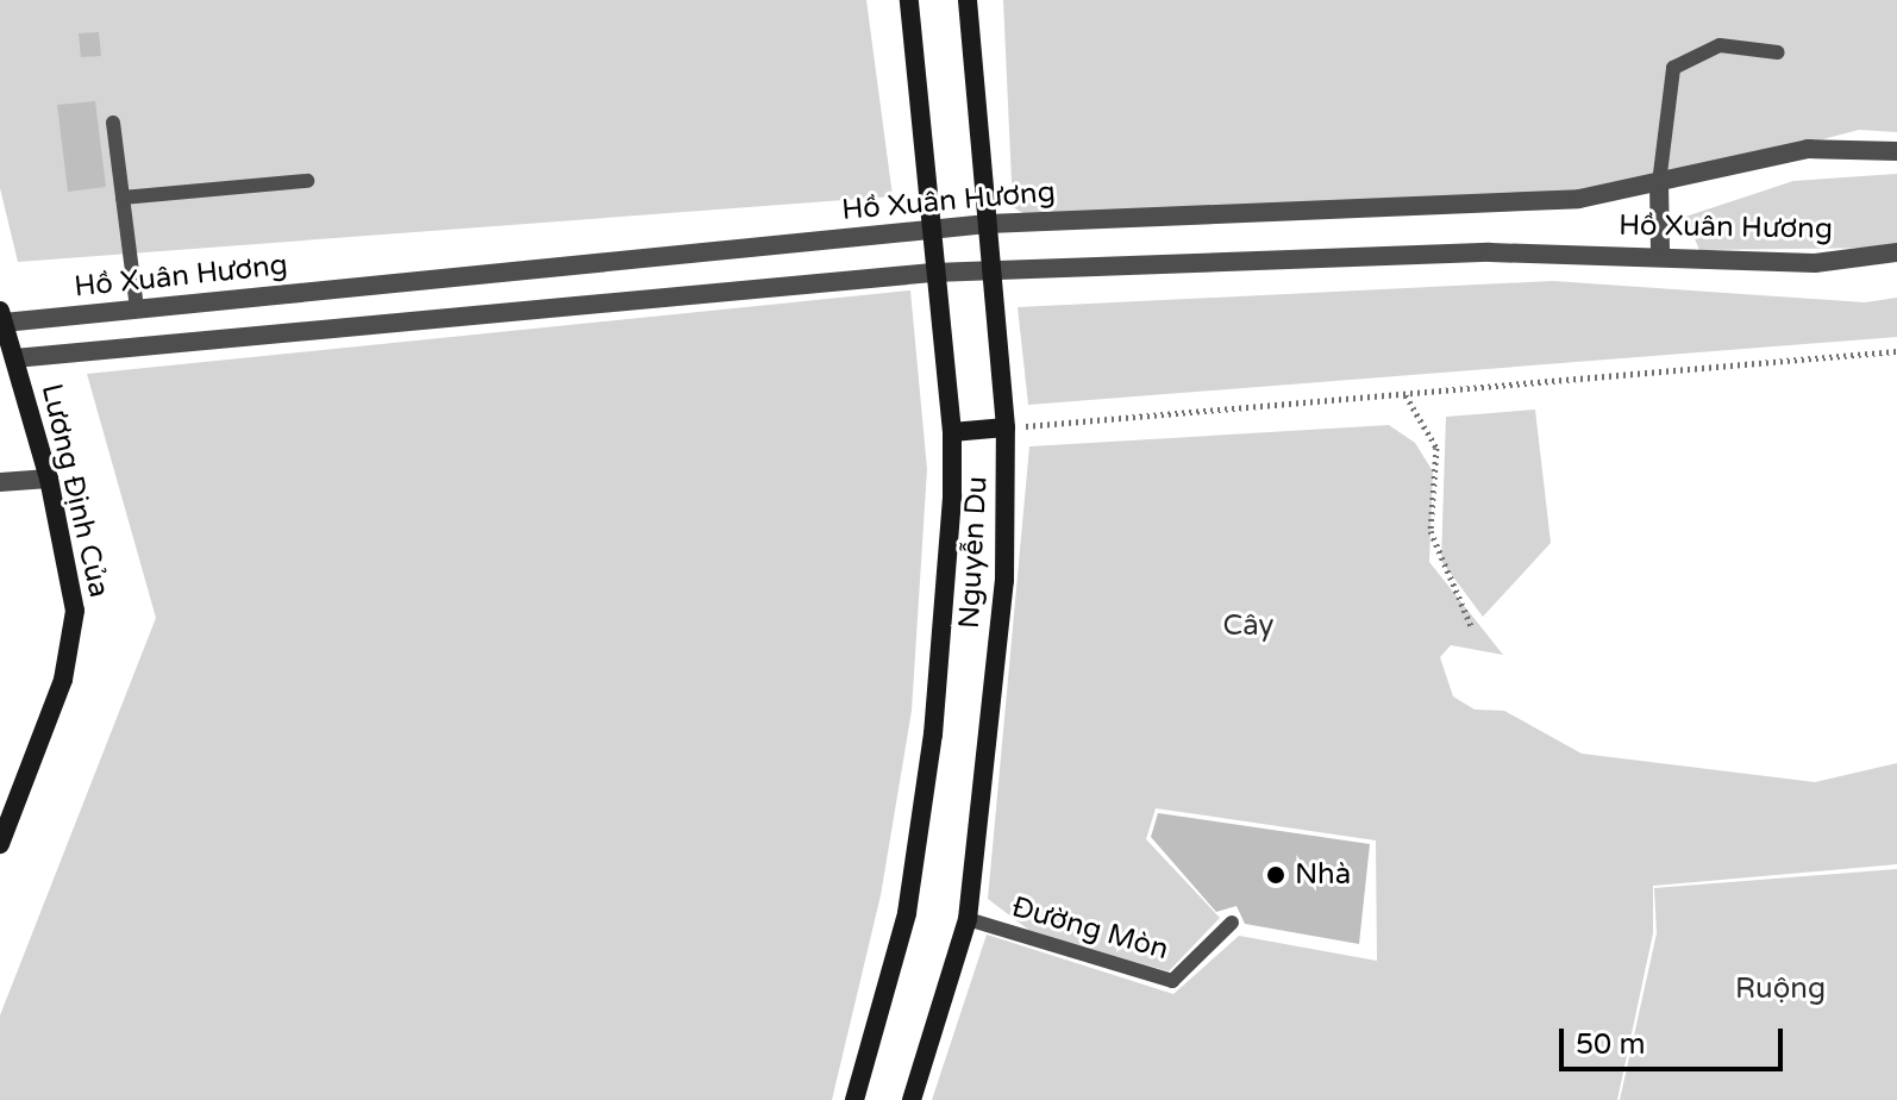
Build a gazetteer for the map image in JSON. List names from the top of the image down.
{
  "streets": {
    "street": ["Hồ Xuân Hương", "Lương Định Của", "Nguyễn Du"],
    "lane": ["Đường Mòn"]
  },
  "crossings": [
    ["Hồ Xuân Hương", "Lương Định Của"],
    ["Hồ Xuân Hương", "Nguyễn Du"],
    ["Nguyễn Du", "Đường Mòn"]
  ],
  "parks": ["Cây", "Ruộng"],
  "places": ["Nhà"],
  "scale_bar": "50 m"
}
